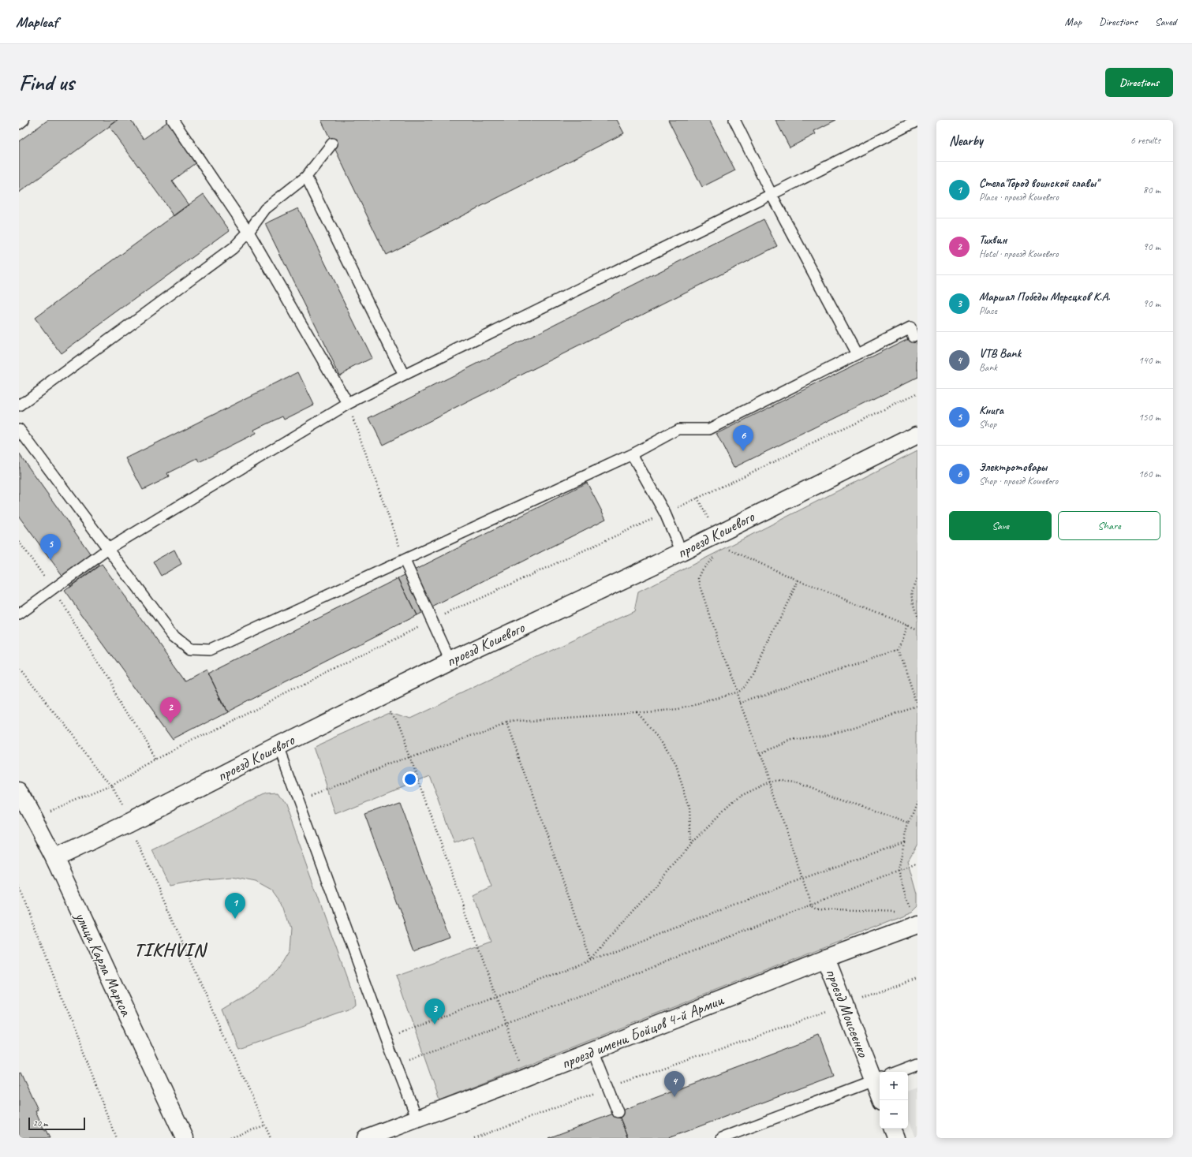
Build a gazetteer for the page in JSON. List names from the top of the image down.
{
  "streets": {
    "street": [
      "проезд Кошевого",
      "улица Карла Маркса",
      "проезд Моисеенко",
      "проезд имени Бойцов 4-й Армии"
    ]
  },
  "crossings": [
    ["проезд Кошевого", "улица Карла Маркса"],
    ["проезд Моисеенко", "проезд имени Бойцов 4-й Армии"]
  ],
  "districts": ["TIKHVIN"],
  "scale_bar": "20 m",
  "page": {
    "header": "Mapleaf",
    "nav": ["Map", "Directions", "Saved"],
    "buttons": [
      "Directions",
      ["Save", "Share"]
    ],
    "title": "Find us",
    "heading": ["Nearby", "6 results"],
    "list": [
      {
        "mark": "1",
        "name": "Стела\"Город воинской славы\"",
        "note": "Place · проезд Кошевого",
        "value": "80 m"
      },
      {
        "mark": "2",
        "name": "Тихвин",
        "note": "Hotel · проезд Кошевого",
        "value": "90 m"
      },
      {
        "mark": "3",
        "name": "Маршал Победы Мерецков К.А.",
        "note": "Place",
        "value": "90 m"
      },
      {
        "mark": "4",
        "name": "VTB Bank",
        "note": "Bank",
        "value": "140 m"
      },
      {
        "mark": "5",
        "name": "Книга",
        "note": "Shop",
        "value": "150 m"
      },
      {
        "mark": "6",
        "name": "Электротовары",
        "note": "Shop · проезд Кошевого",
        "value": "160 m"
      }
    ],
    "pins": [
      "6",
      "5",
      "2",
      "1",
      "3",
      "4"
    ],
    "map_buttons": ["+", "−"],
    "scale": "20 m"
  }
}
